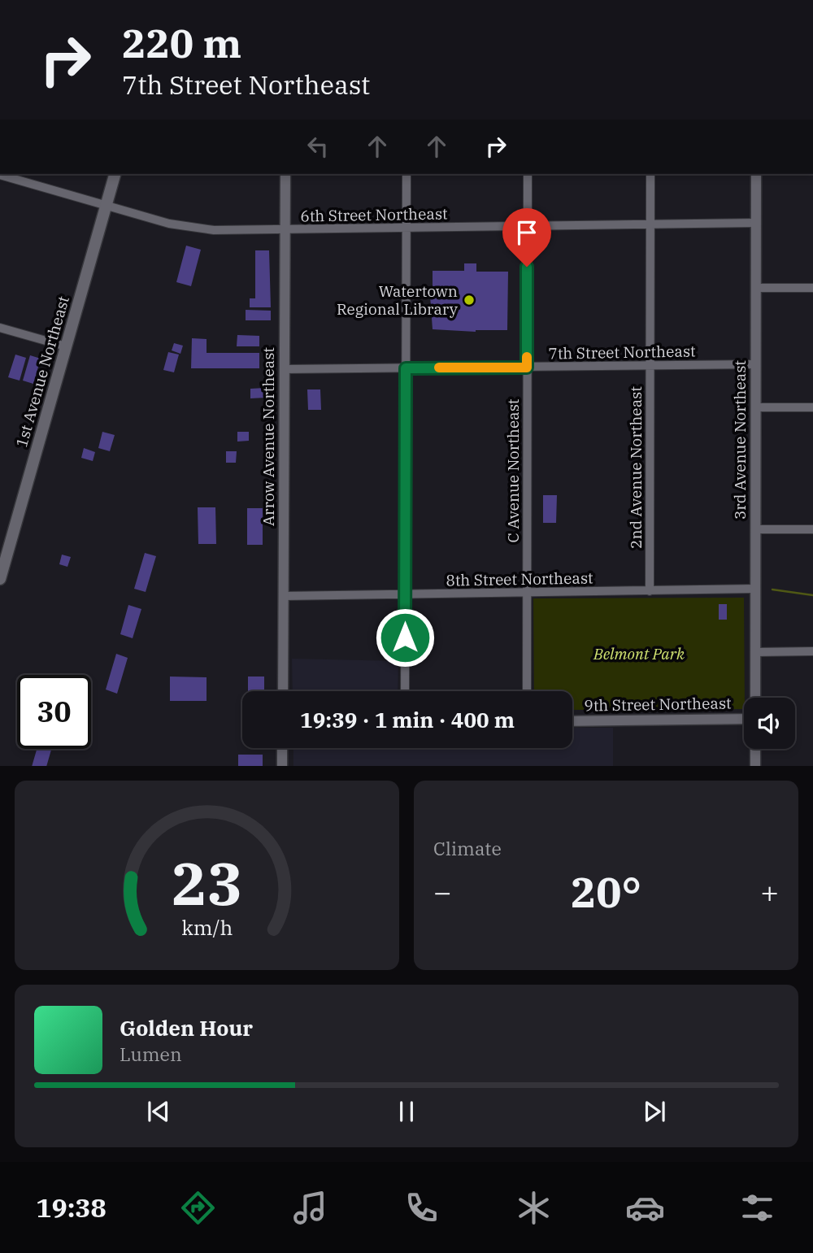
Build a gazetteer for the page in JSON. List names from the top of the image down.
{
  "streets": {
    "main road": ["1st Avenue Northeast"],
    "street": [
      "6th Street Northeast",
      "7th Street Northeast",
      "Arrow Avenue Northeast",
      "3rd Avenue Northeast",
      "2nd Avenue Northeast",
      "C Avenue Northeast",
      "8th Street Northeast",
      "9th Street Northeast"
    ]
  },
  "crossings": [
    ["6th Street Northeast", "1st Avenue Northeast"],
    ["6th Street Northeast", "Arrow Avenue Northeast"],
    ["6th Street Northeast", "3rd Avenue Northeast"],
    ["6th Street Northeast", "2nd Avenue Northeast"],
    ["6th Street Northeast", "C Avenue Northeast"],
    ["7th Street Northeast", "Arrow Avenue Northeast"],
    ["7th Street Northeast", "3rd Avenue Northeast"],
    ["7th Street Northeast", "2nd Avenue Northeast"],
    ["7th Street Northeast", "C Avenue Northeast"],
    ["Arrow Avenue Northeast", "8th Street Northeast"],
    ["3rd Avenue Northeast", "8th Street Northeast"],
    ["2nd Avenue Northeast", "8th Street Northeast"],
    ["C Avenue Northeast", "8th Street Northeast"]
  ],
  "parks": ["Belmont Park"],
  "places": ["Watertown Regional Library"],
  "page": {
    "turn": ["220 m", "7th Street Northeast"],
    "limit": "30",
    "trip": "19:39 · 1 min · 400 m",
    "tile": "Climate",
    "heat": ["−", "20°", "+"],
    "song": ["Golden Hour", "Lumen"],
    "tabs": "19:38",
    "gauge": ["23", "km/h"]
  }
}
